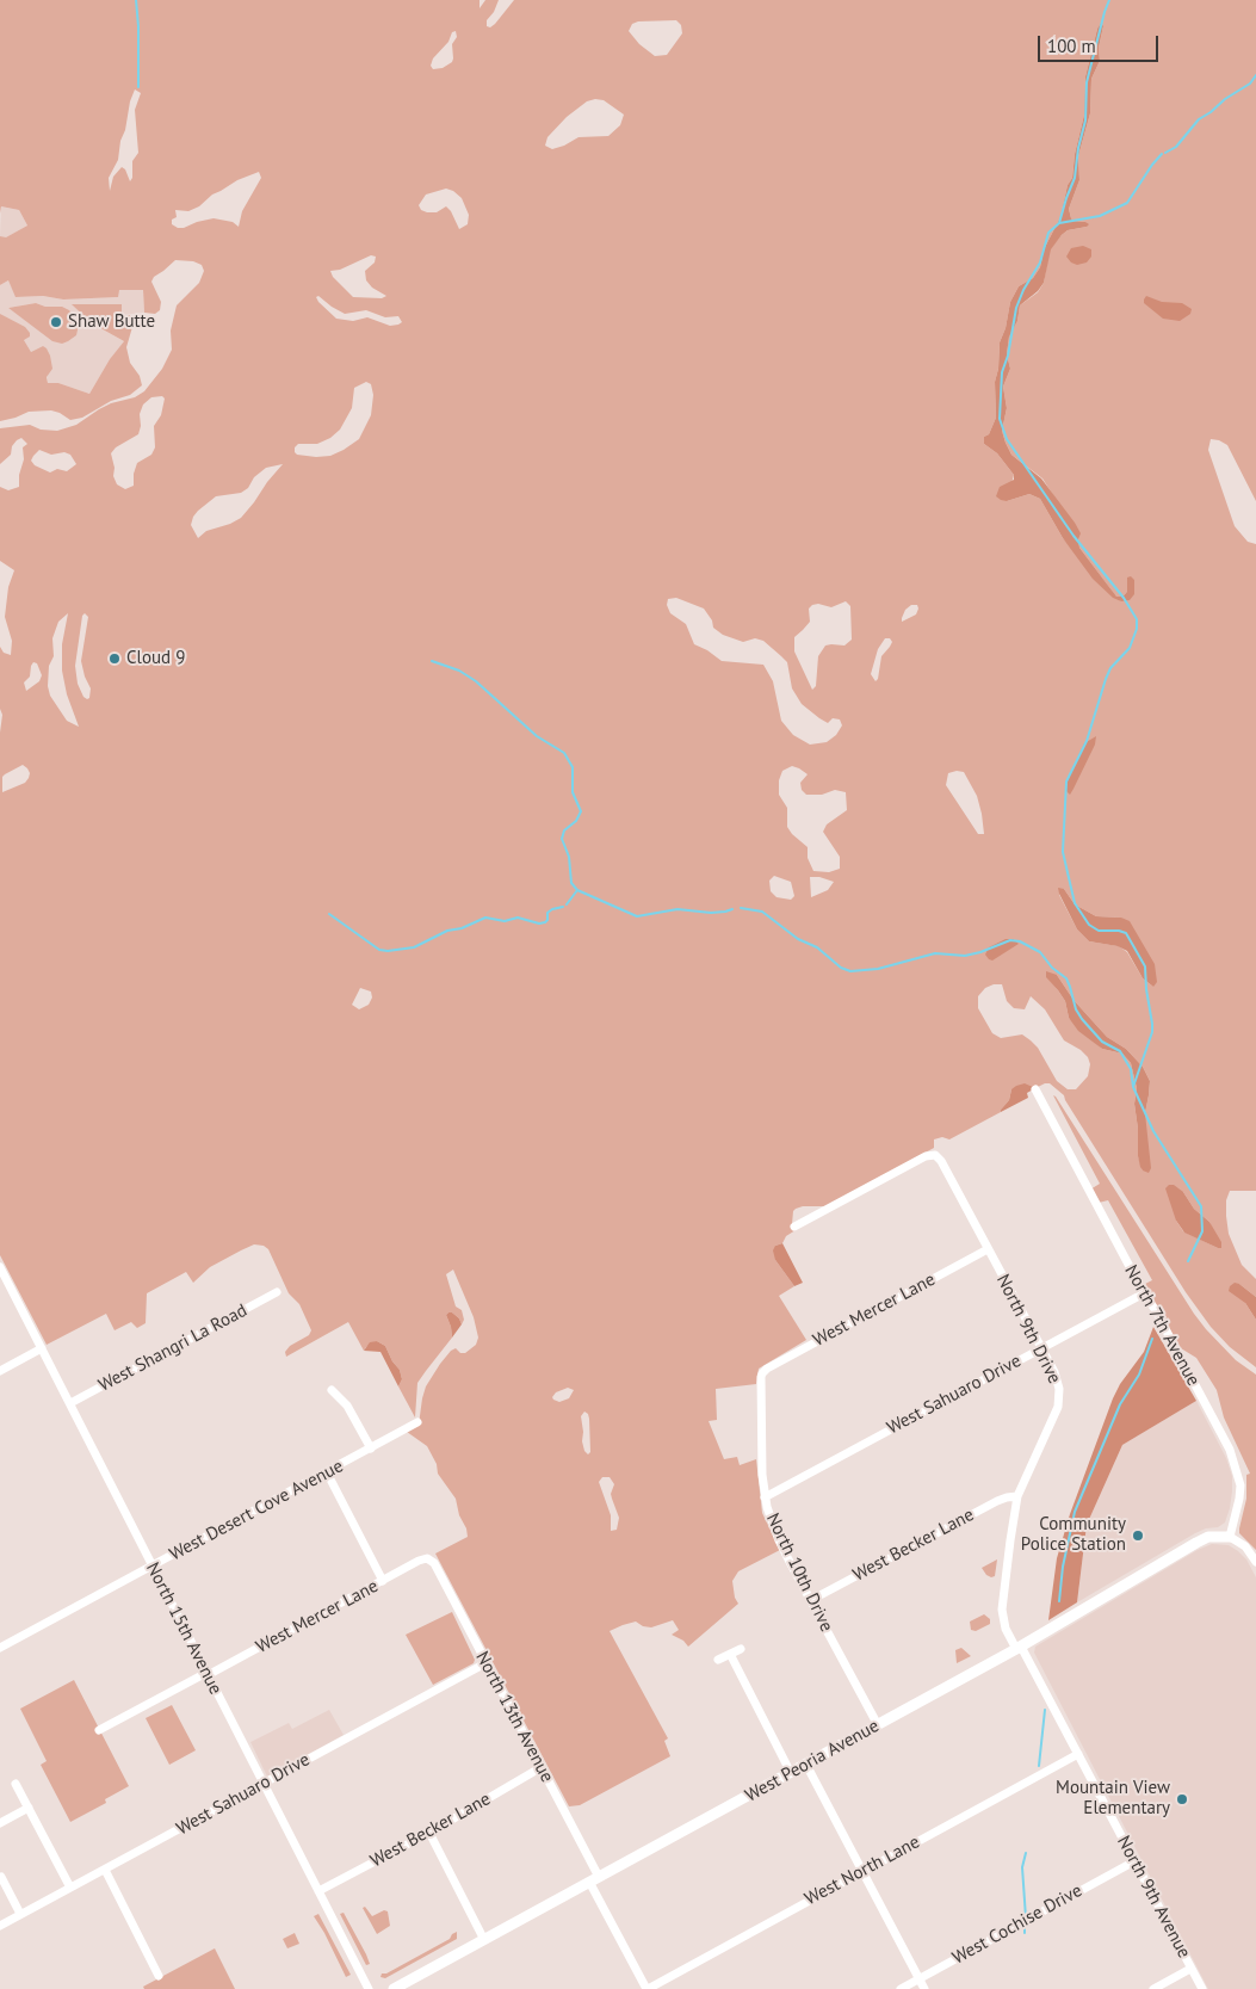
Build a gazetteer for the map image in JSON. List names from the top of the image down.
{
  "streets": {
    "main road": ["West Peoria Avenue"],
    "street": [
      "West Mercer Lane",
      "North 7th Avenue",
      "North 9th Drive",
      "West Shangri La Road",
      "West Sahuaro Drive",
      "West Desert Cove Avenue",
      "West Becker Lane",
      "North 10th Drive",
      "North 15th Avenue",
      "North 13th Avenue",
      "West North Lane",
      "North 9th Avenue",
      "West Cochise Drive"
    ]
  },
  "crossings": [
    ["West Mercer Lane", "North 9th Drive"],
    ["West Mercer Lane", "North 10th Drive"],
    ["West Mercer Lane", "North 15th Avenue"],
    ["West Mercer Lane", "North 13th Avenue"],
    ["North 7th Avenue", "West Sahuaro Drive"],
    ["North 7th Avenue", "West Peoria Avenue"],
    ["North 9th Drive", "West Sahuaro Drive"],
    ["North 9th Drive", "West Becker Lane"],
    ["North 9th Drive", "West Peoria Avenue"],
    ["North 9th Drive", "North 9th Avenue"],
    ["West Shangri La Road", "North 15th Avenue"],
    ["West Sahuaro Drive", "North 10th Drive"],
    ["West Sahuaro Drive", "North 15th Avenue"],
    ["West Sahuaro Drive", "North 13th Avenue"],
    ["West Desert Cove Avenue", "North 15th Avenue"],
    ["West Becker Lane", "North 10th Drive"],
    ["West Becker Lane", "North 15th Avenue"],
    ["West Becker Lane", "North 13th Avenue"],
    ["North 10th Drive", "West Peoria Avenue"],
    ["North 13th Avenue", "West Peoria Avenue"],
    ["North 13th Avenue", "West North Lane"],
    ["West Peoria Avenue", "North 9th Avenue"],
    ["West North Lane", "North 9th Avenue"],
    ["North 9th Avenue", "West Cochise Drive"]
  ],
  "places": [
    "Shaw Butte",
    "Cloud 9",
    "Community Police Station",
    "Mountain View Elementary"
  ],
  "scale_bar": "100 m"
}
